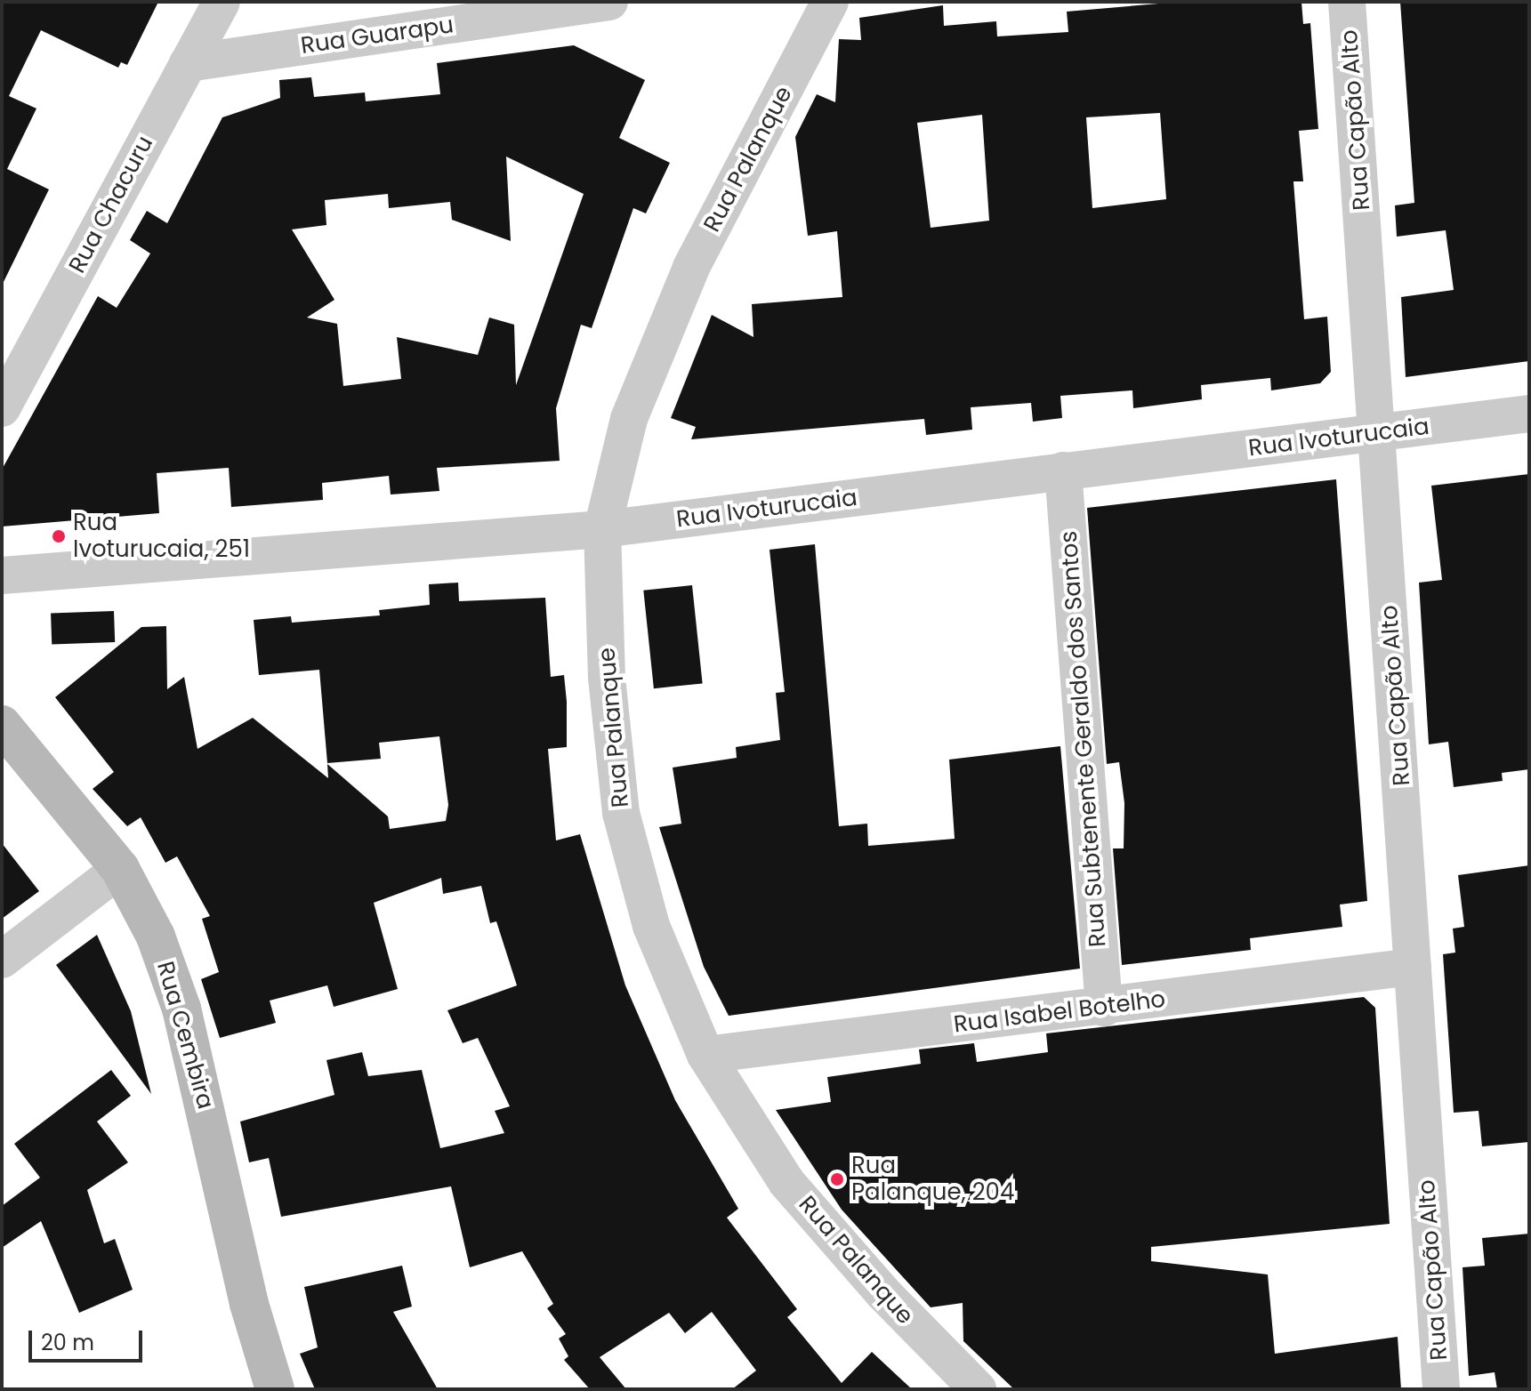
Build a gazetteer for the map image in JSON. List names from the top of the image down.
{
  "streets": {
    "street": [
      "Rua Guarapu",
      "Rua Capão Alto",
      "Rua Palanque",
      "Rua Chacuru",
      "Rua Ivoturucaia",
      "Rua Subtenente Geraldo dos Santos",
      "Rua Isabel Botelho",
      "Rua Cembira"
    ]
  },
  "crossings": [
    ["Rua Guarapu", "Rua Chacuru"],
    ["Rua Capão Alto", "Rua Ivoturucaia"],
    ["Rua Capão Alto", "Rua Isabel Botelho"],
    ["Rua Palanque", "Rua Ivoturucaia"],
    ["Rua Palanque", "Rua Isabel Botelho"],
    ["Rua Ivoturucaia", "Rua Subtenente Geraldo dos Santos"],
    ["Rua Subtenente Geraldo dos Santos", "Rua Isabel Botelho"]
  ],
  "places": ["Rua Ivoturucaia, 251", "Rua Palanque, 204"],
  "scale_bar": "20 m"
}
